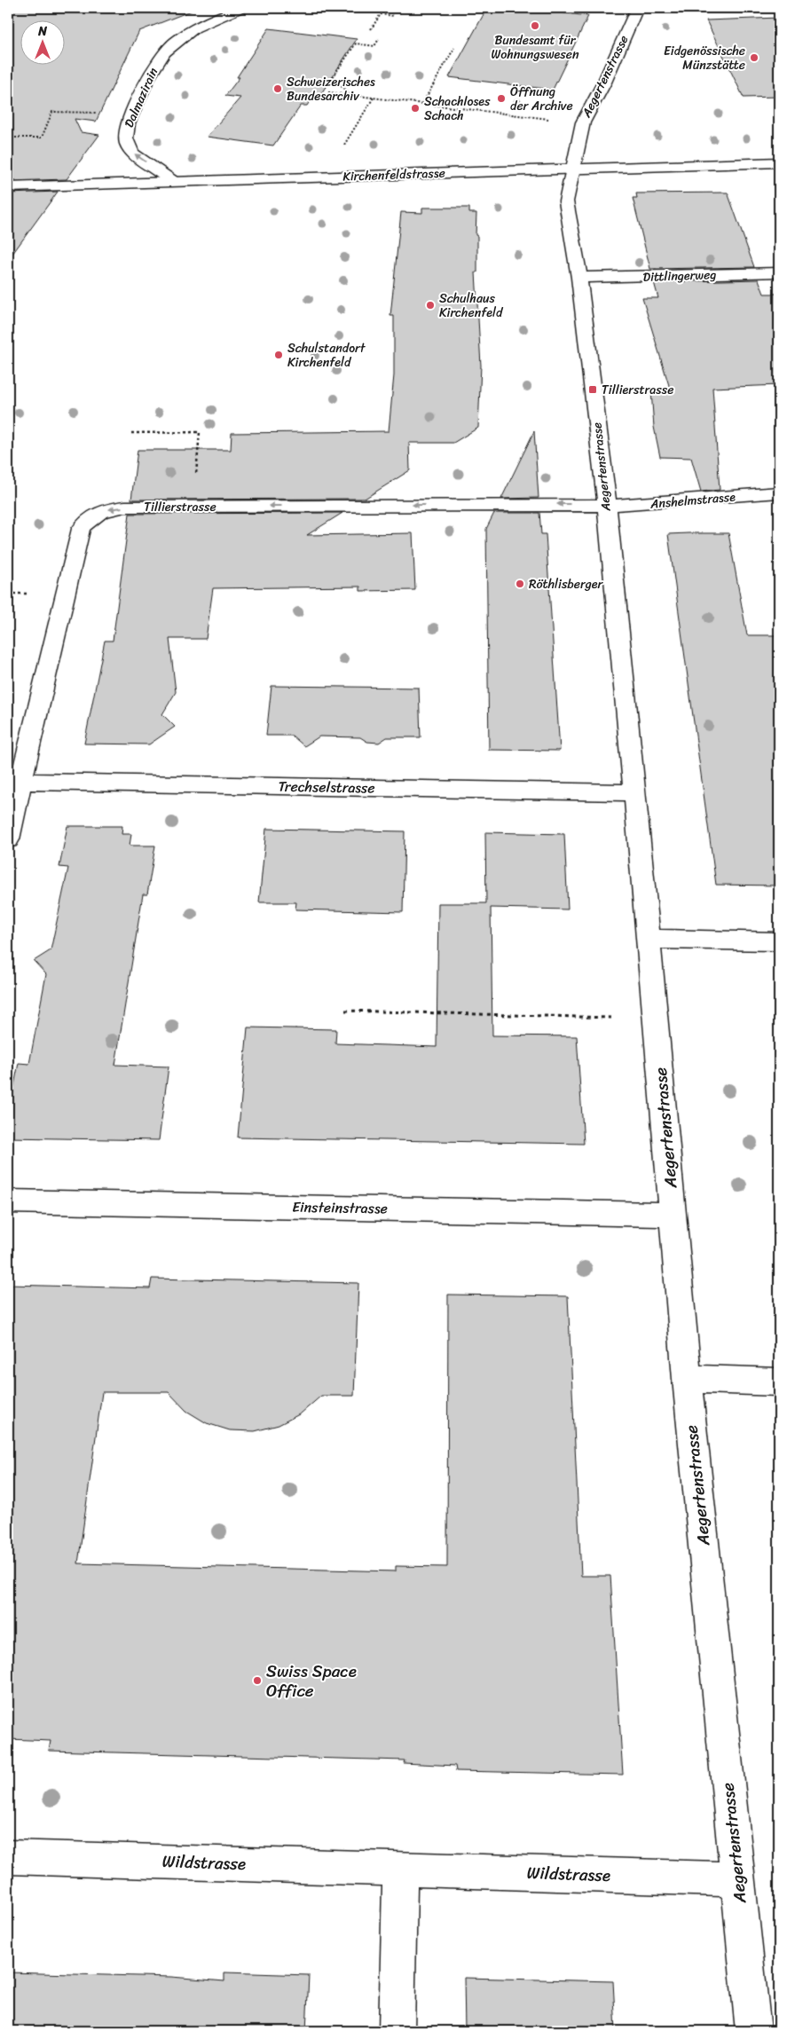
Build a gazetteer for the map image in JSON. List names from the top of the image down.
{
  "streets": {
    "street": [
      "Aegertenstrasse",
      "Dalmazirain",
      "Kirchenfeldstrasse",
      "Dittlingerweg",
      "Anshelmstrasse",
      "Tillierstrasse",
      "Trechselstrasse",
      "Einsteinstrasse",
      "Wildstrasse"
    ]
  },
  "crossings": [
    ["Aegertenstrasse", "Kirchenfeldstrasse"],
    ["Aegertenstrasse", "Dittlingerweg"],
    ["Aegertenstrasse", "Anshelmstrasse"],
    ["Aegertenstrasse", "Tillierstrasse"],
    ["Aegertenstrasse", "Trechselstrasse"],
    ["Aegertenstrasse", "Einsteinstrasse"],
    ["Aegertenstrasse", "Wildstrasse"],
    ["Dalmazirain", "Kirchenfeldstrasse"],
    ["Anshelmstrasse", "Tillierstrasse"],
    ["Tillierstrasse", "Trechselstrasse"]
  ],
  "one_way": ["Tillierstrasse"],
  "places": {
    "other": [
      "Bundesamt für Wohnungswesen",
      "Eidgenössische Münzstätte",
      "Schweizerisches Bundesarchiv",
      "Öffnung der Archive",
      "Schachloses Schach",
      "Schulhaus Kirchenfeld",
      "Schulstandort Kirchenfeld",
      "Röthlisberger",
      "Swiss Space Office"
    ],
    "transit": ["Tillierstrasse"]
  },
  "north": "top"
}
